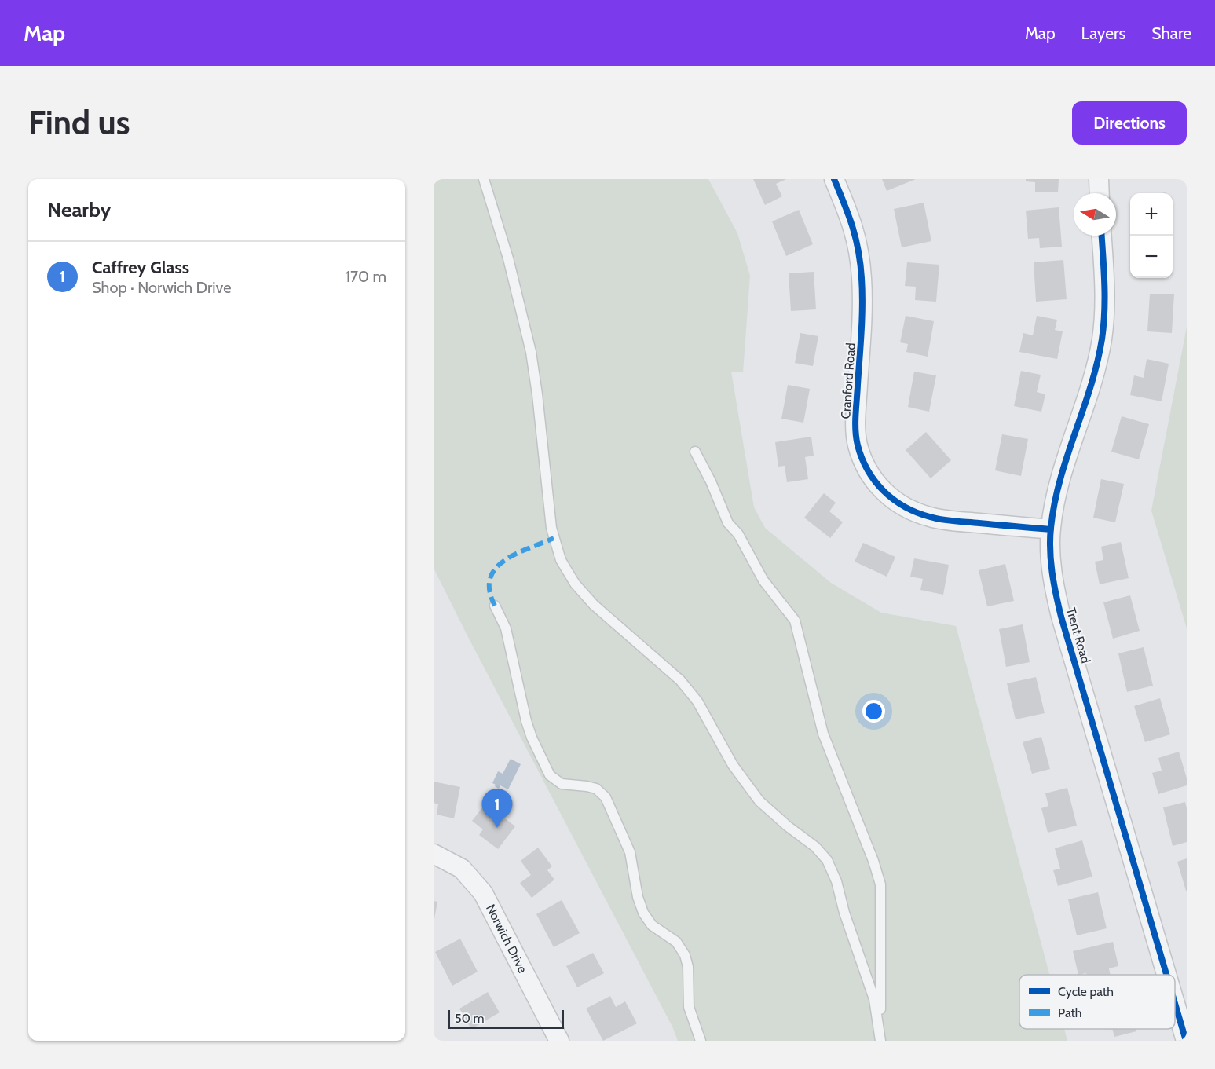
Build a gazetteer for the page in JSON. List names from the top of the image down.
{
  "streets": {
    "street": ["Cranford Road", "Trent Road", "Norwich Drive"]
  },
  "crossings": [
    ["Cranford Road", "Trent Road"]
  ],
  "legend": ["Cycle path", "Path"],
  "scale_bar": "50 m",
  "north": "left",
  "page": {
    "header": "Map",
    "nav": ["Map", "Layers", "Share"],
    "buttons": "Directions",
    "title": "Find us",
    "heading": "Nearby",
    "map_buttons": ["+", "−"],
    "list": [
      {
        "mark": "1",
        "name": "Caffrey Glass",
        "note": "Shop · Norwich Drive",
        "value": "170 m"
      }
    ],
    "pins": "1",
    "scale": "50 m"
  }
}
